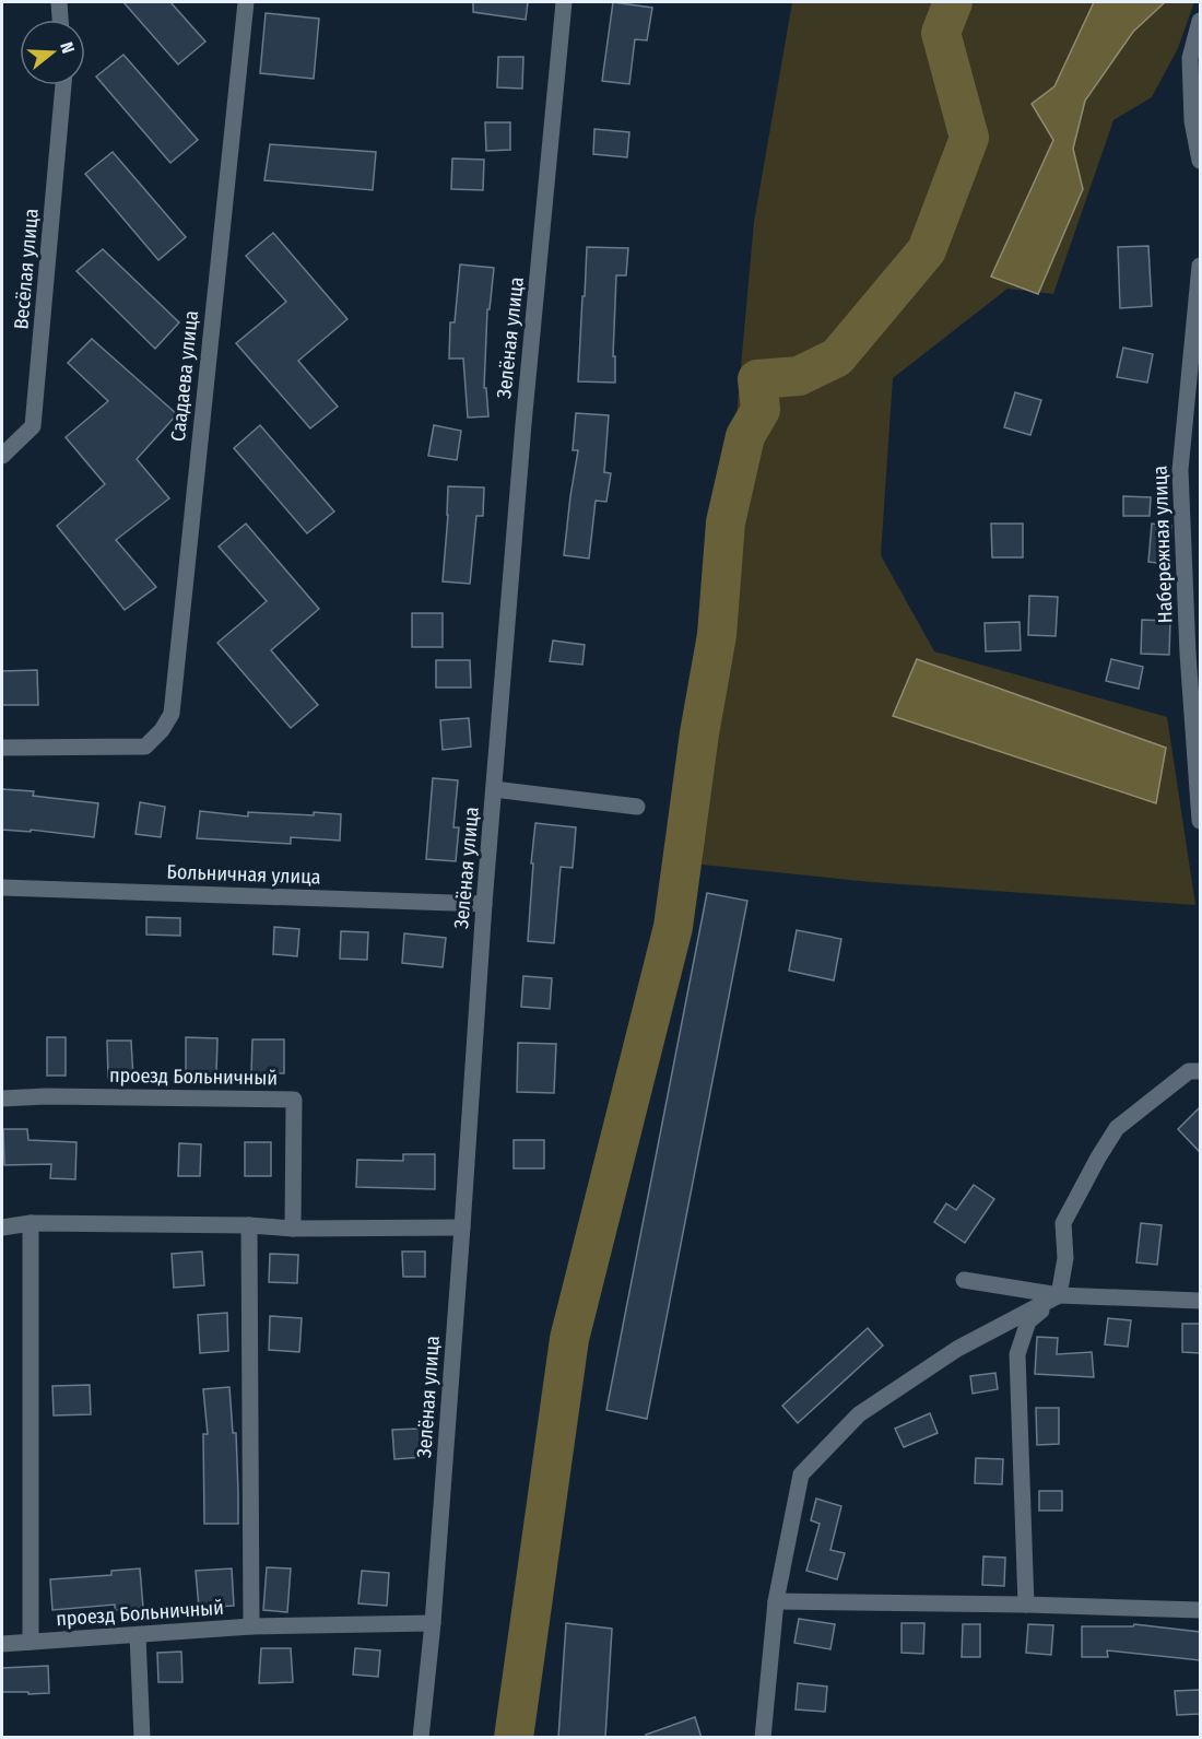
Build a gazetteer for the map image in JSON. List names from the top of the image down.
{
  "streets": {
    "street": [
      "Весёлая улица",
      "Зелёная улица",
      "Саадаева улица",
      "Набережная улица",
      "Больничная улица",
      "проезд Больничный"
    ]
  },
  "crossings": [
    ["Зелёная улица", "Больничная улица"],
    ["Зелёная улица", "проезд Больничный"]
  ],
  "north": "right"
}
